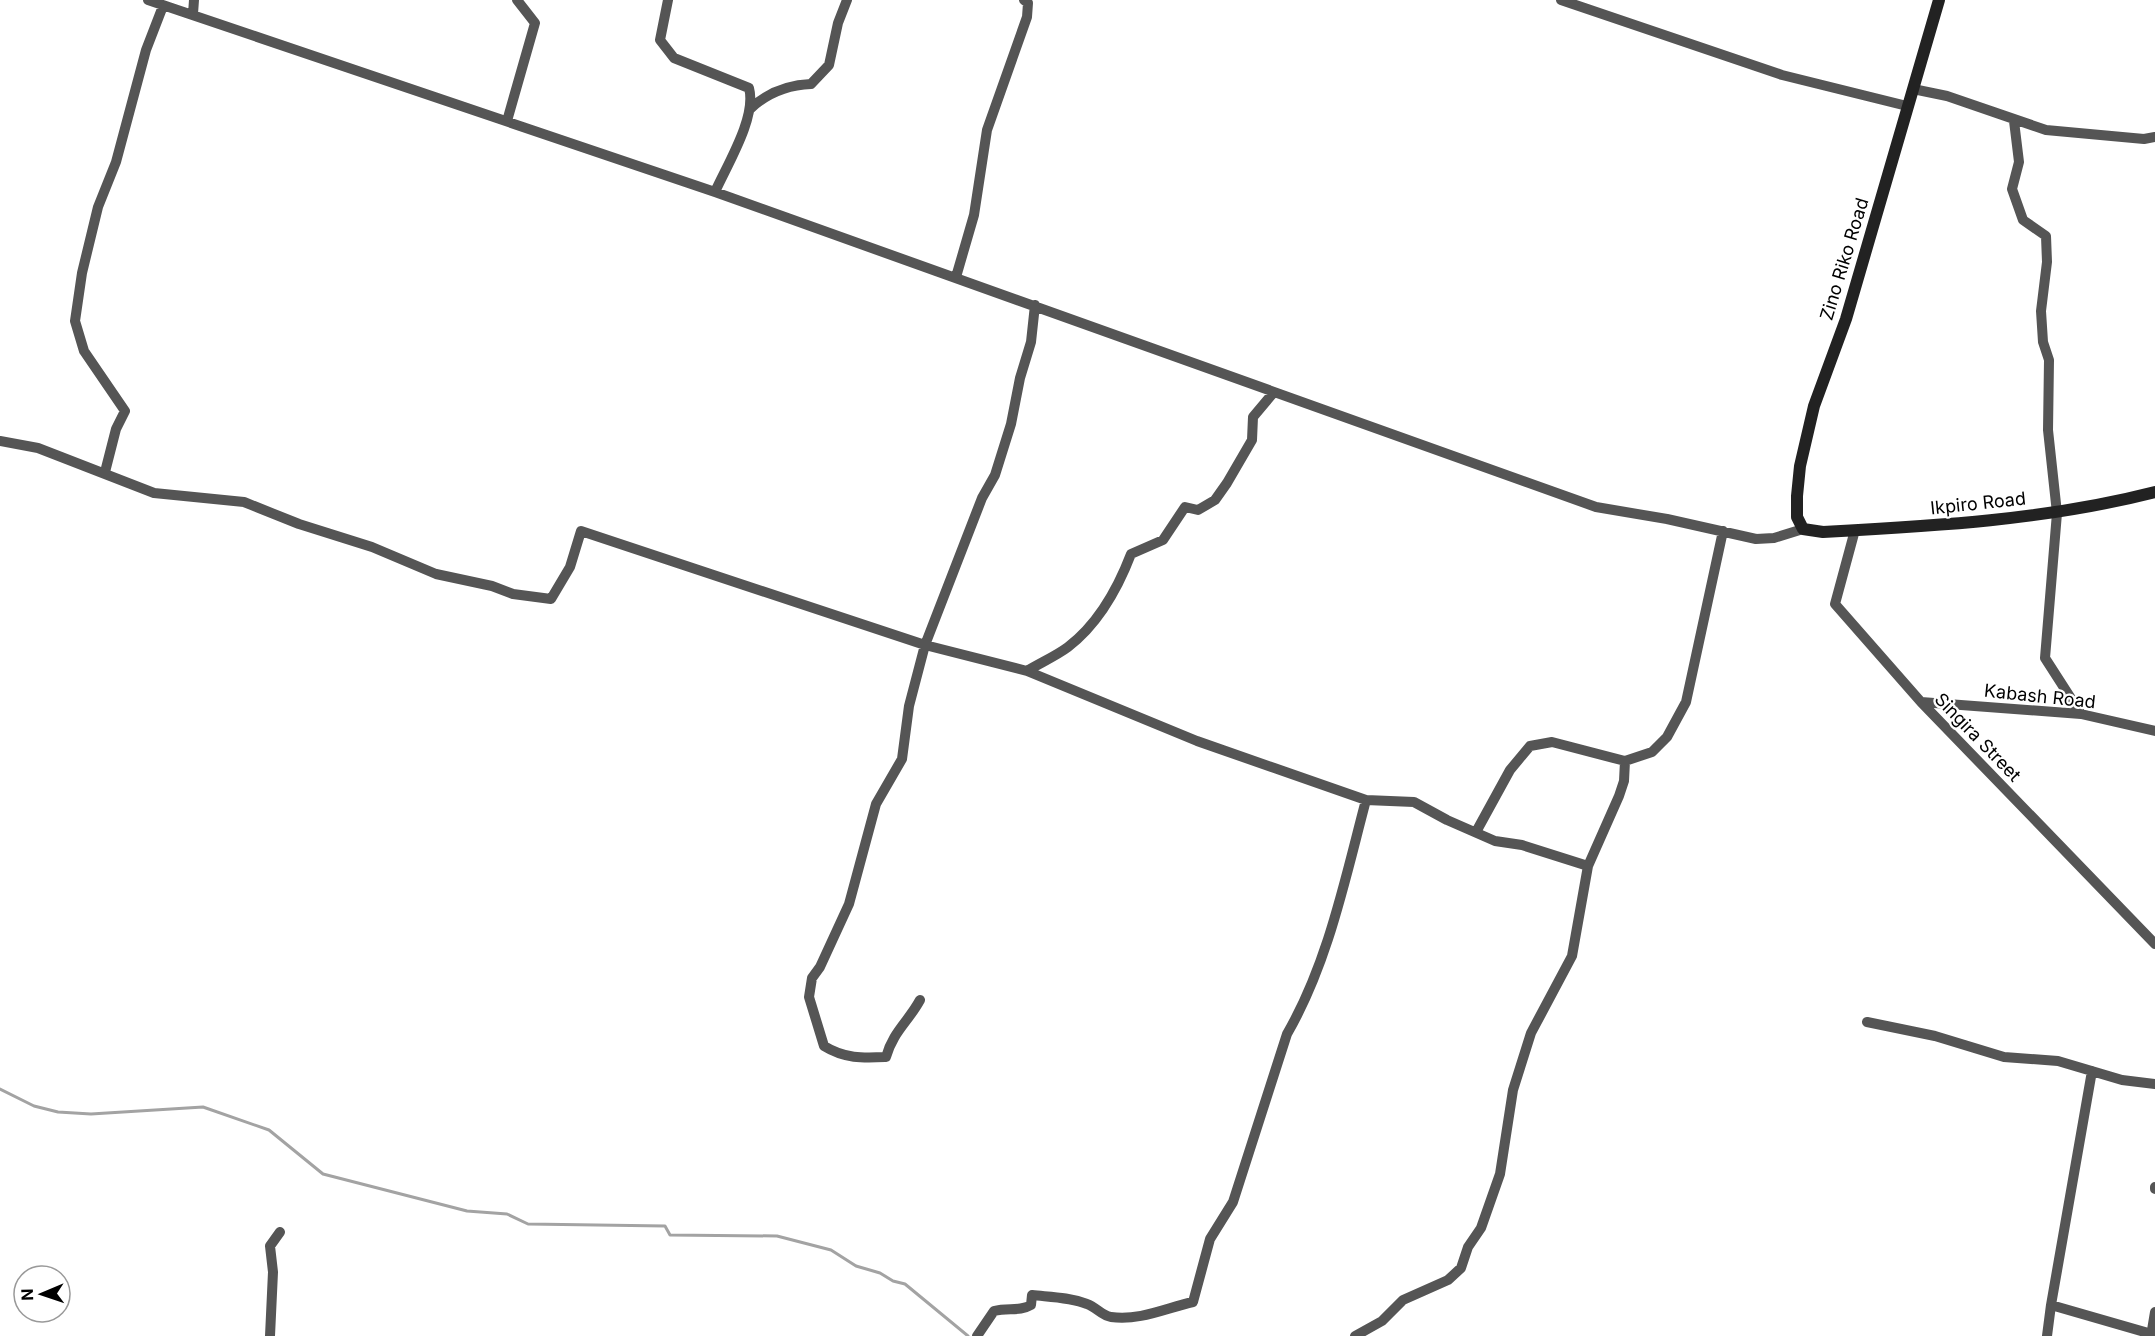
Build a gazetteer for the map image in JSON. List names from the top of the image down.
{
  "streets": {
    "street": [
      "Zino Riko Road",
      "Ikpiro Road",
      "Kabash Road",
      "Singira Street"
    ]
  },
  "crossings": [
    ["Zino Riko Road", "Ikpiro Road"],
    ["Ikpiro Road", "Singira Street"],
    ["Kabash Road", "Singira Street"]
  ],
  "north": "left"
}
